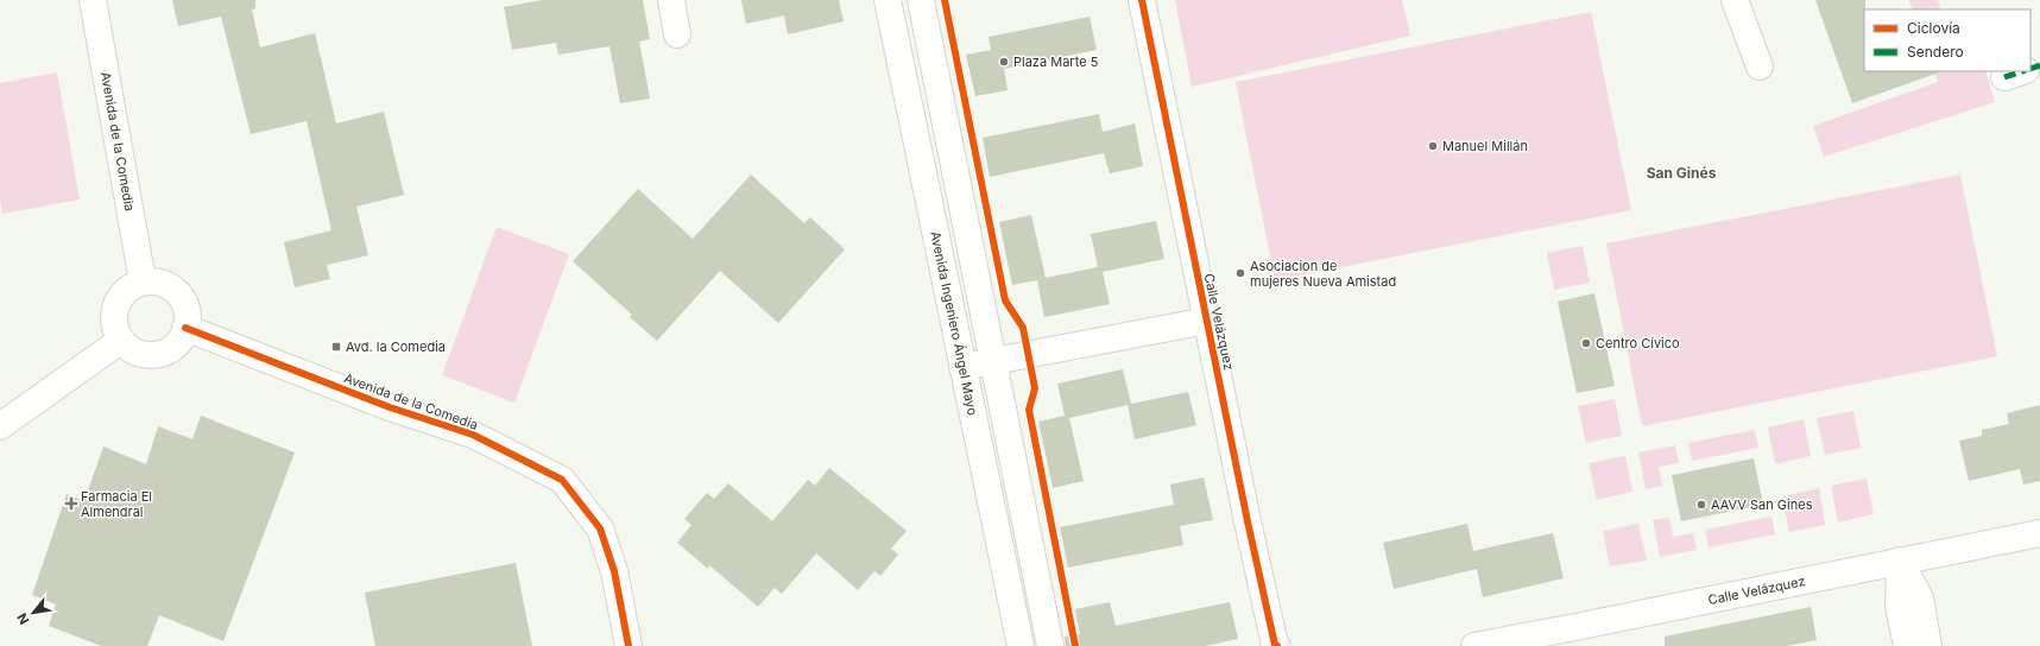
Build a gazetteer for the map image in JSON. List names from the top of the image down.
{
  "streets": {
    "street": ["Avenida de la Comedia", "Calle Velázquez", "Avenida Ingeniero Ángel Mayo"]
  },
  "districts": ["San Ginés"],
  "places": {
    "other": [
      "Plaza Marte 5",
      "Manuel Millán",
      "Asociacion de mujeres Nueva Amistad",
      "Centro Cívico",
      "AAVV San Gines"
    ],
    "transit": ["Avd. la Comedia"],
    "health": ["Farmacia El Almendral"]
  },
  "legend": ["Ciclovía", "Sendero"],
  "north": "bottom left"
}
